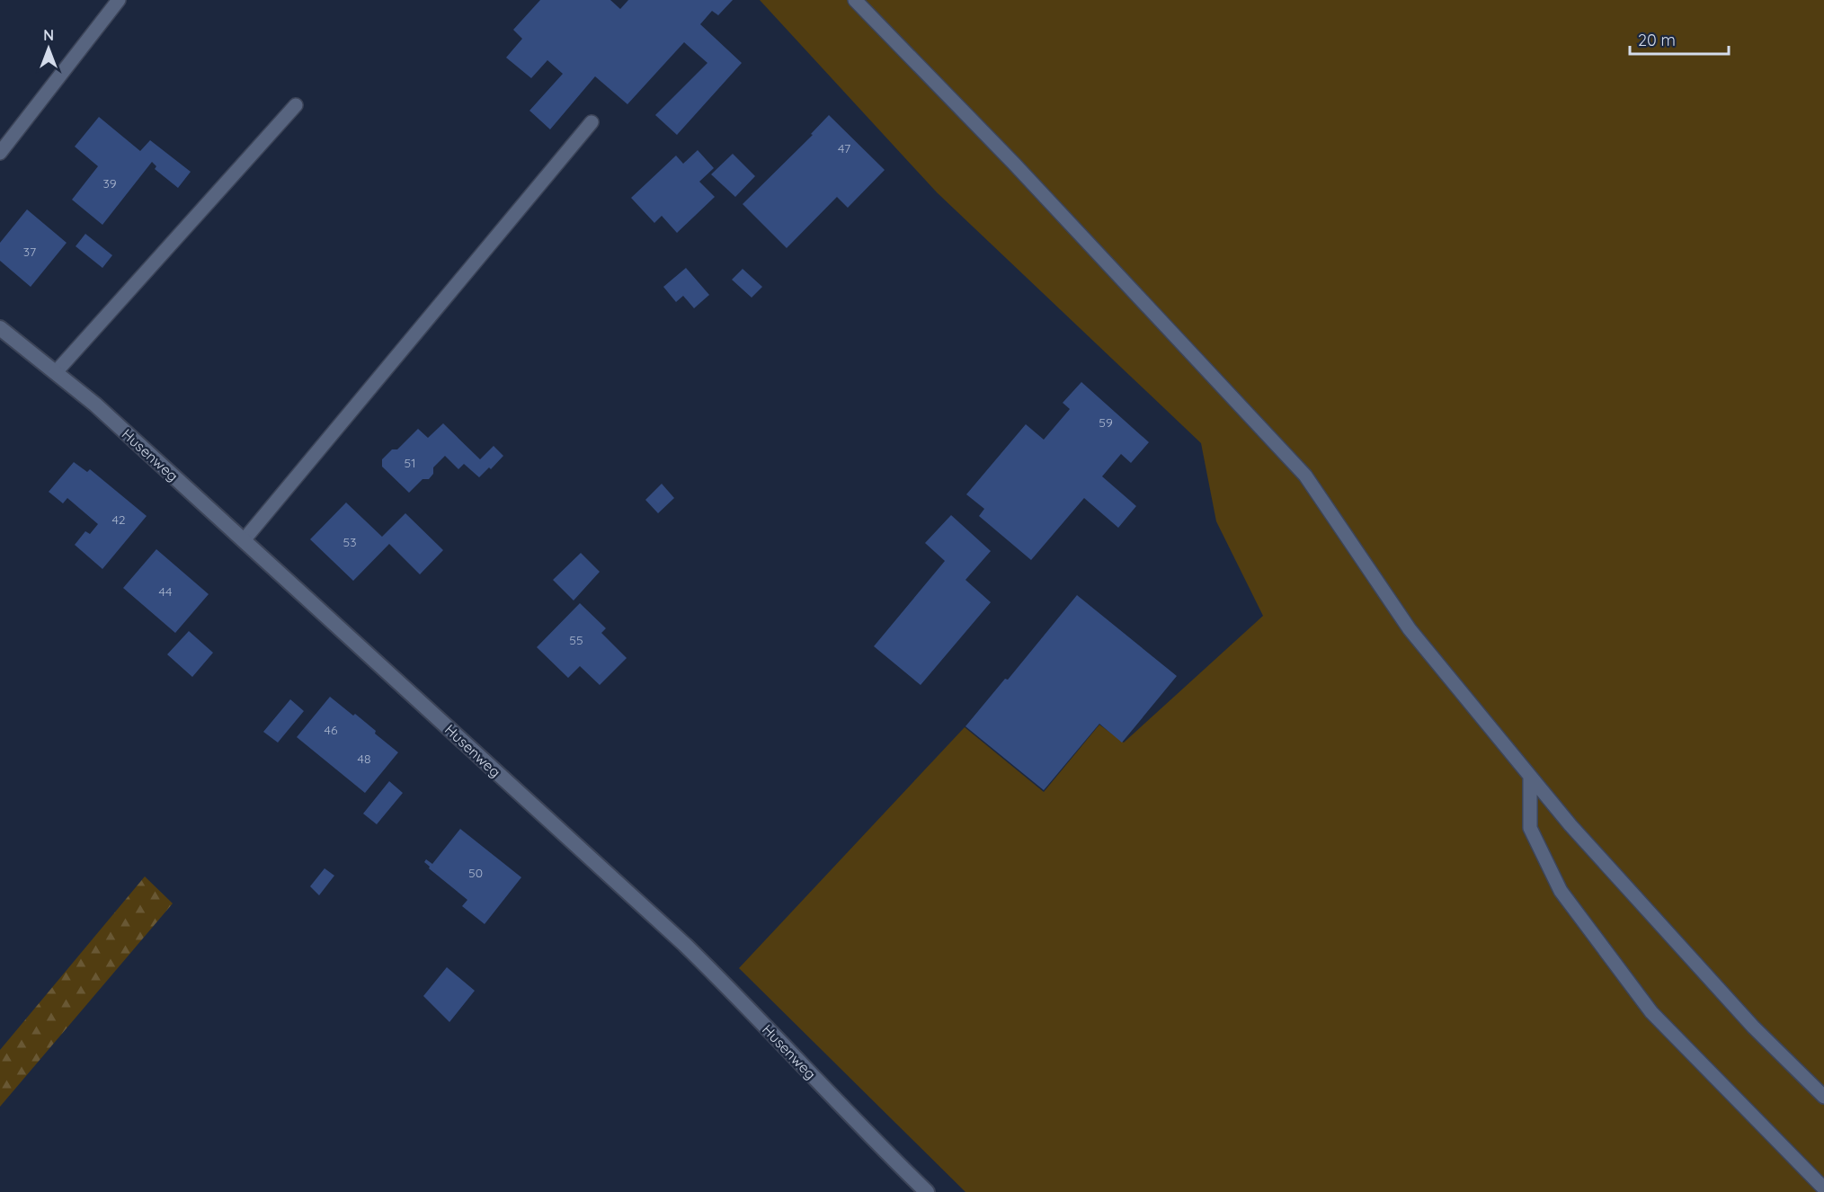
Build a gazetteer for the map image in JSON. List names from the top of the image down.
{
  "streets": {
    "street": ["Husenweg"]
  },
  "house_numbers": [
    "47",
    "39",
    "37",
    "59",
    "51",
    "42",
    "53",
    "44",
    "55",
    "46",
    "48",
    "50"
  ],
  "scale_bar": "20 m",
  "north": "top"
}
